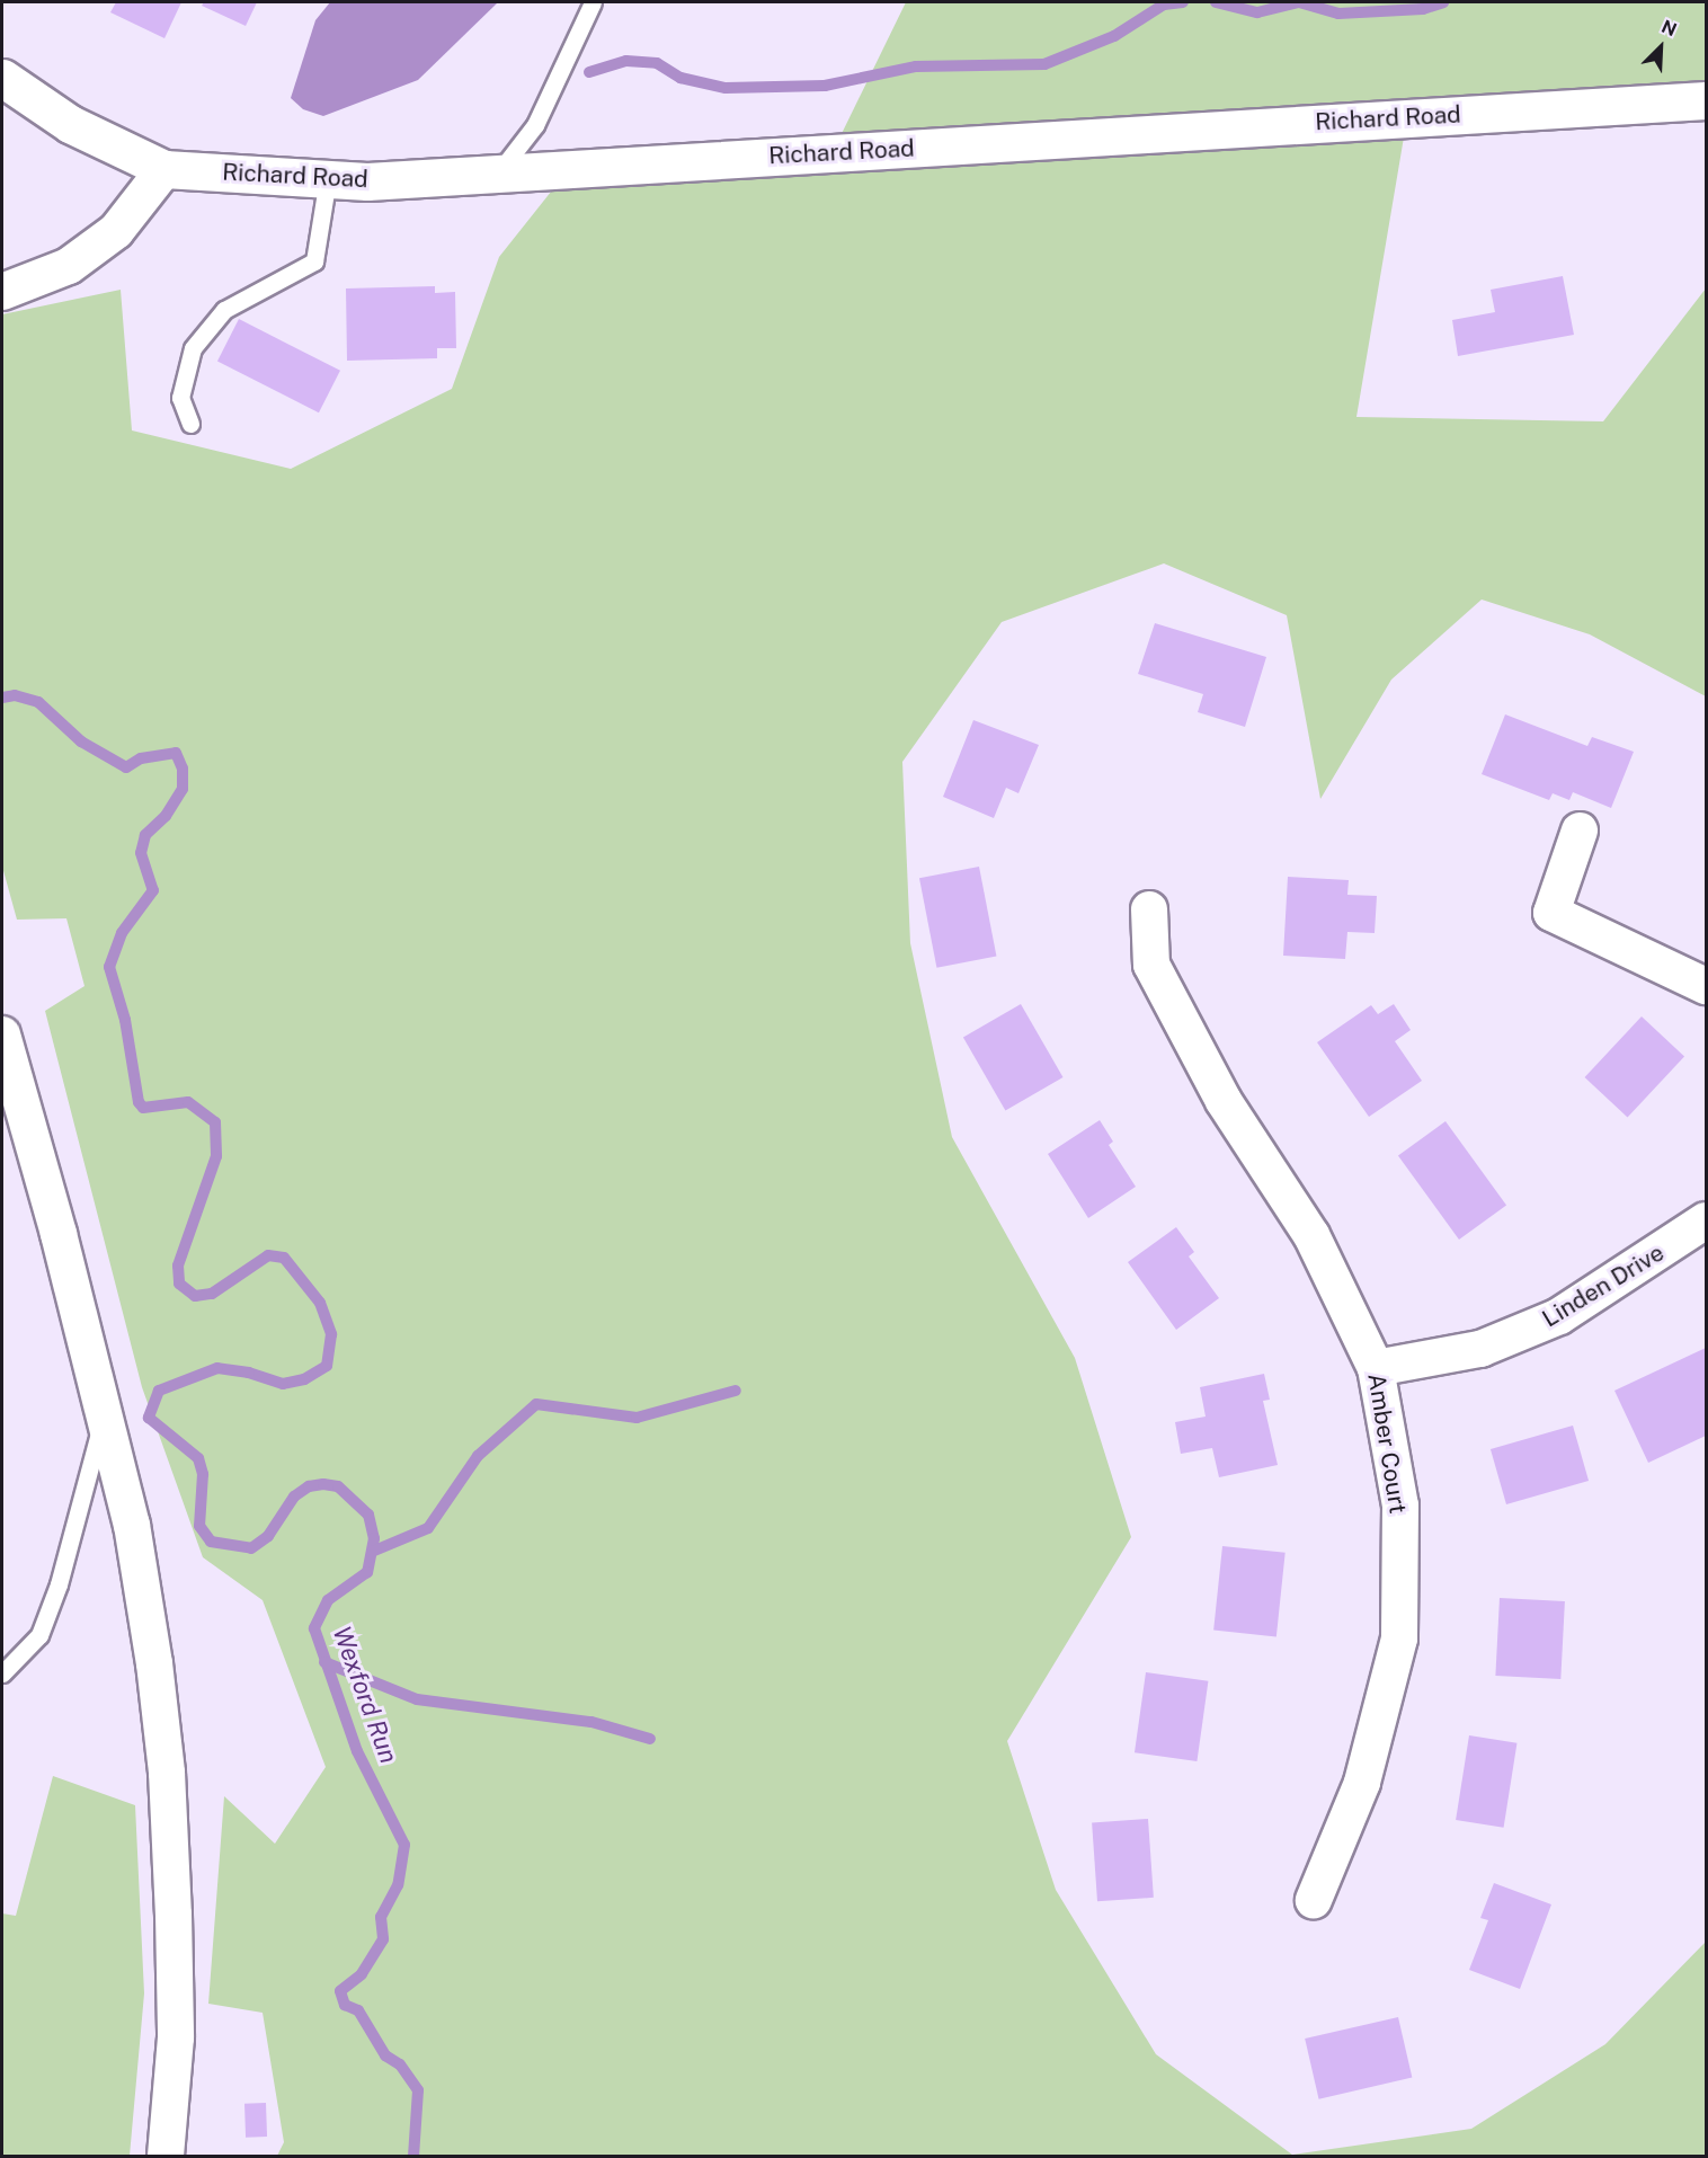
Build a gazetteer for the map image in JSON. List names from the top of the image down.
{
  "streets": {
    "street": ["Richard Road", "Linden Drive", "Amber Court"]
  },
  "crossings": [
    ["Linden Drive", "Amber Court"]
  ],
  "water": ["Wexford Run"],
  "north": "top right"
}
